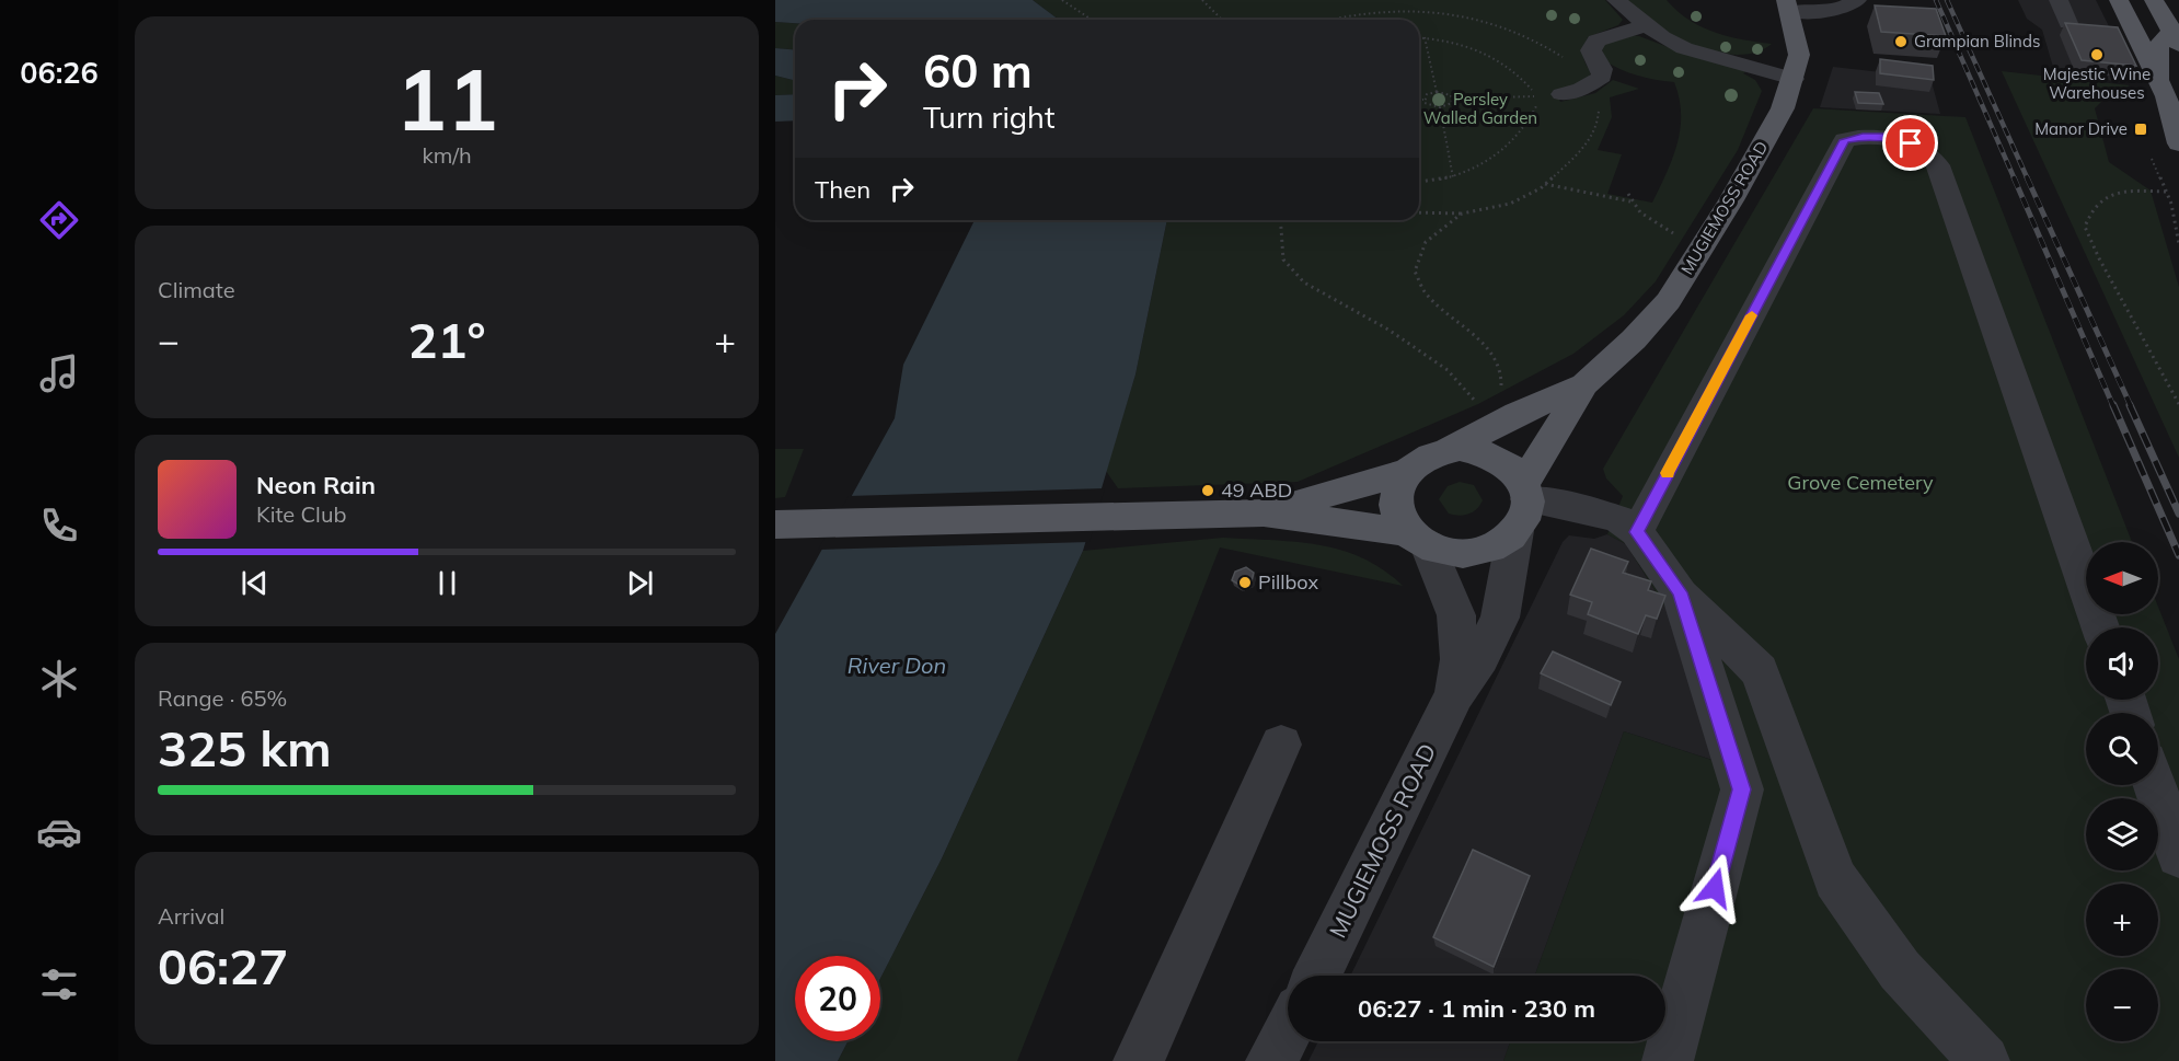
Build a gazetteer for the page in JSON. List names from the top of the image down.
{
  "streets": {
    "main road": ["MUGIEMOSS ROAD"]
  },
  "water": ["River Don"],
  "parks": ["Persley Walled Garden", "Grove Cemetery"],
  "places": {
    "other": [
      "Grampian Blinds",
      "Majestic Wine Warehouses",
      "49 ABD",
      "Pillbox"
    ],
    "transit": ["Manor Drive"]
  },
  "north": "left",
  "page": {
    "tabs": "06:26",
    "tile": [
      ["11", "km/h"],
      "Climate",
      ["Range · 65%", "325 km"],
      ["Arrival", "06:27"]
    ],
    "turn": ["60 m", "Turn right"],
    "then": "Then",
    "heat": ["−", "21°", "+"],
    "song": ["Neon Rain", "Kite Club"],
    "map_buttons": ["+", "−"],
    "limit": "20",
    "trip": "06:27 · 1 min · 230 m"
  }
}
